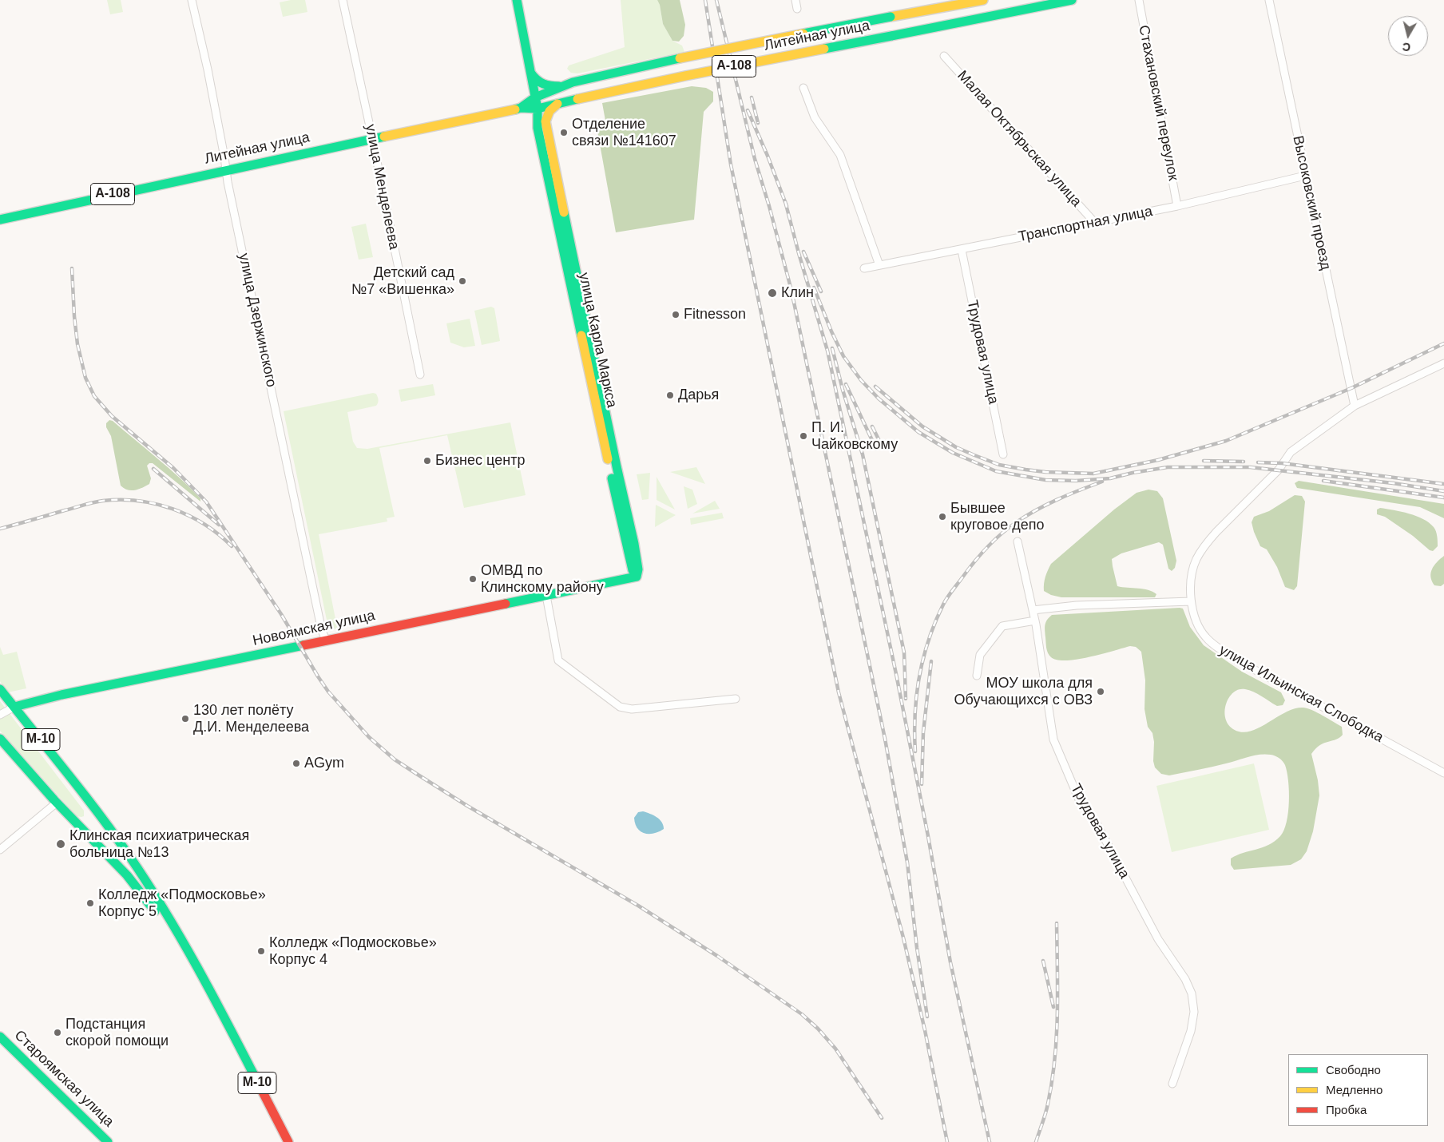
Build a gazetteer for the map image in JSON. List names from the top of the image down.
{
  "streets": {
    "main road": [
      "Литейная улица",
      "А-108",
      "улица Карла Маркса",
      "Новоямская улица",
      "М-10",
      "Староямская улица"
    ],
    "street": [
      "Стахановский переулок",
      "Малая Октябрьская улица",
      "улица Менделеева",
      "Высоковский проезд",
      "Транспортная улица",
      "улица Дзержинского",
      "Трудовая улица",
      "улица Ильинская Слободка"
    ]
  },
  "crossings": [
    ["Литейная улица", "А-108"],
    ["Литейная улица", "улица Менделеева"],
    ["Литейная улица", "улица Дзержинского"],
    ["Литейная улица", "улица Карла Маркса"],
    ["А-108", "улица Карла Маркса"],
    ["Стахановский переулок", "Транспортная улица"],
    ["Малая Октябрьская улица", "Транспортная улица"],
    ["Высоковский проезд", "Транспортная улица"],
    ["Высоковский проезд", "улица Ильинская Слободка"],
    ["Транспортная улица", "Трудовая улица"],
    ["улица Дзержинского", "Новоямская улица"],
    ["улица Карла Маркса", "Новоямская улица"],
    ["Новоямская улица", "М-10"]
  ],
  "places": [
    "Отделение связи №141607",
    "Детский сад №7 «Вишенка»",
    "Клин",
    "Fitnesson",
    "Дарья",
    "П. И. Чайковскому",
    "Бизнес центр",
    "Бывшее круговое депо",
    "ОМВД по Клинскому району",
    "МОУ школа для Обучающихся с ОВЗ",
    "130 лет полёту Д.И. Менделеева",
    "AGym",
    "Клинская психиатрическая больница №13",
    "Колледж «Подмосковье» Корпус 5",
    "Колледж «Подмосковье» Корпус 4",
    "Подстанция скорой помощи"
  ],
  "legend": ["Свободно", "Медленно", "Пробка"],
  "north": "bottom"
}
